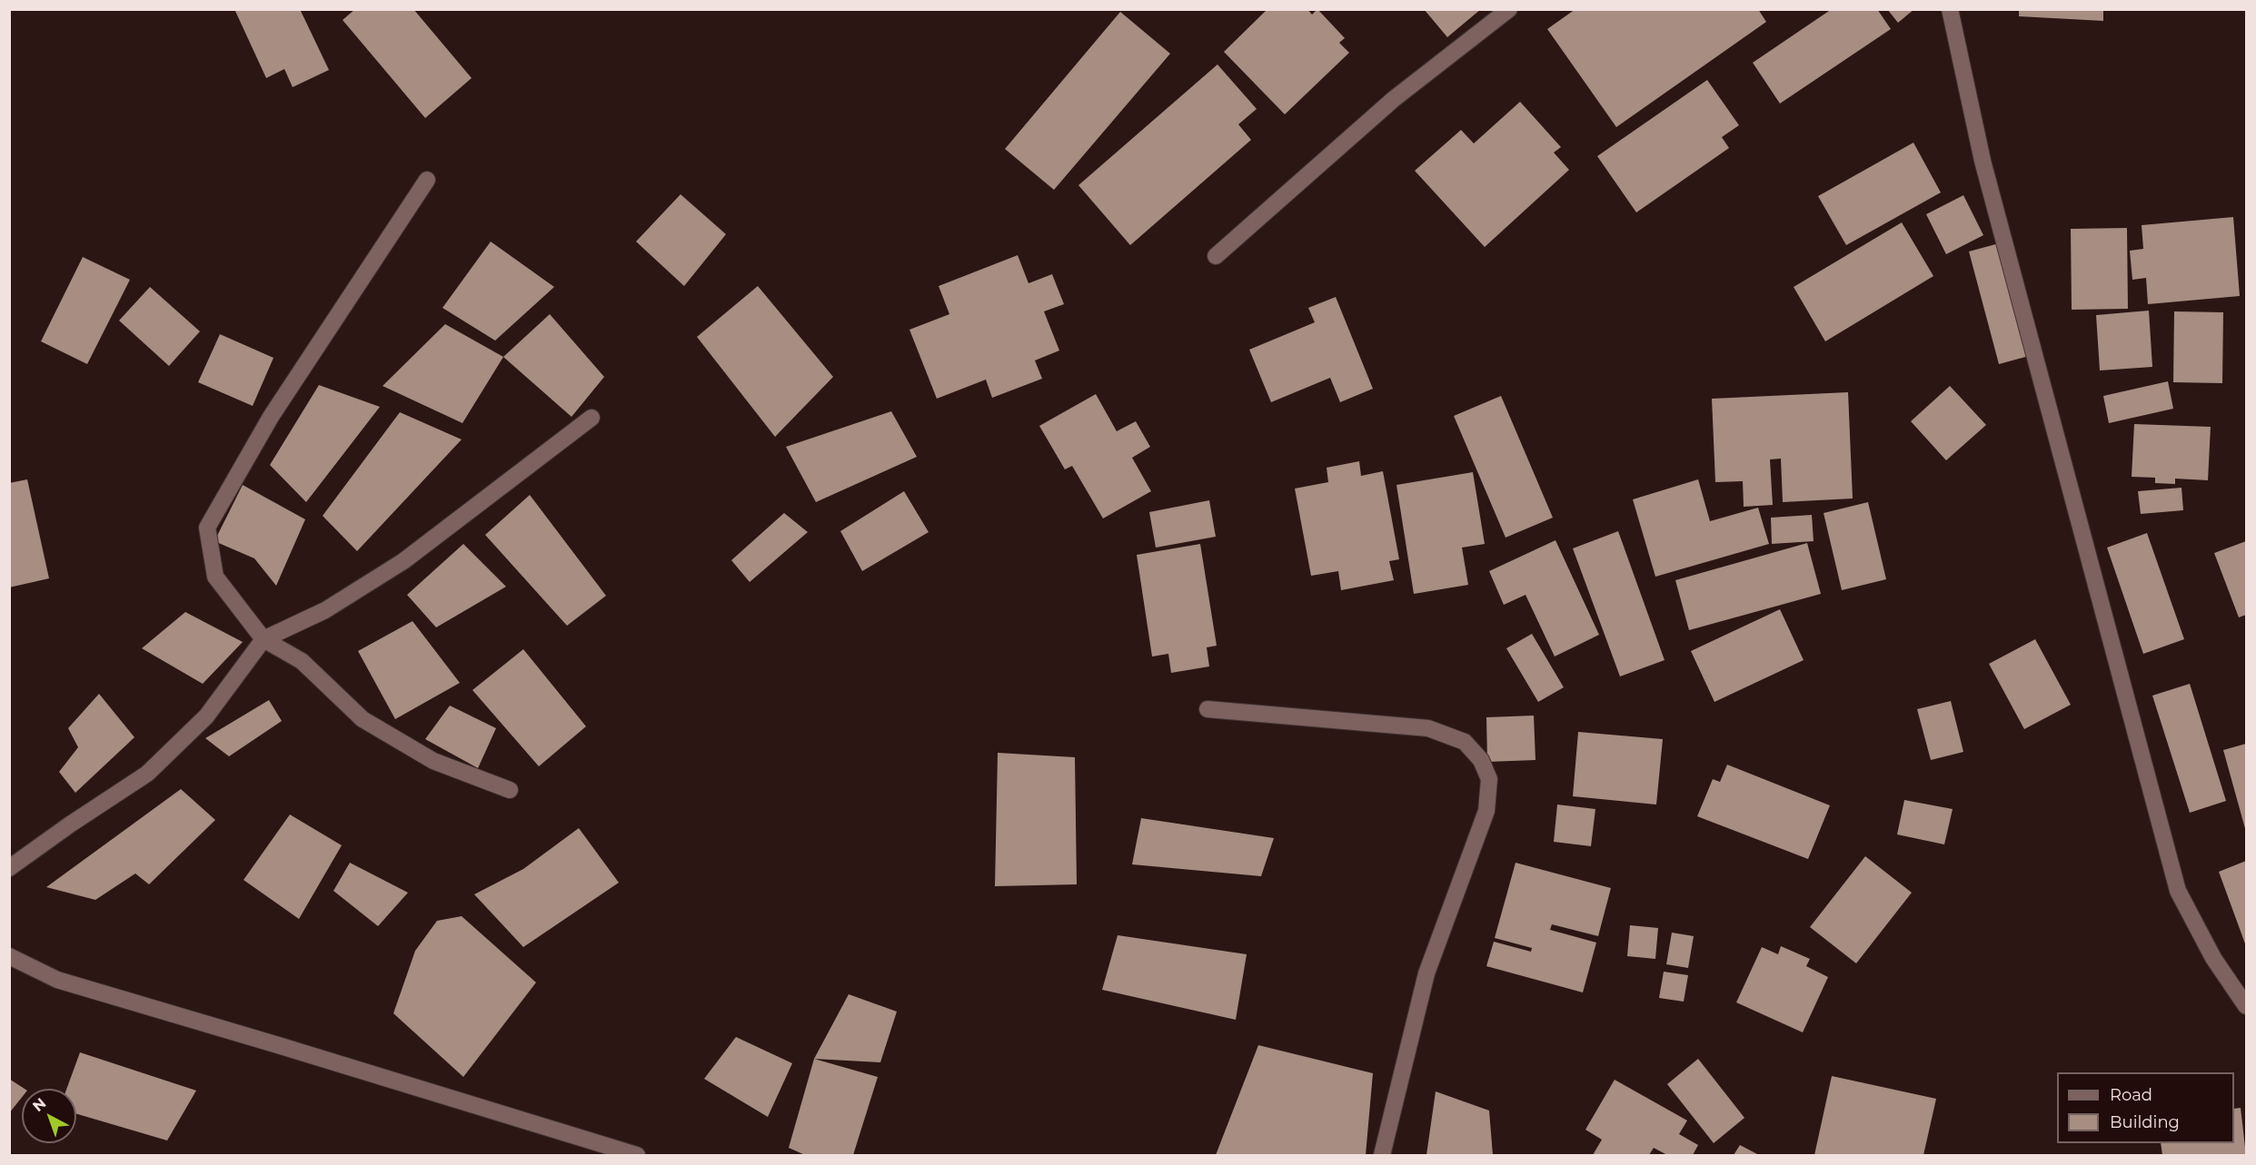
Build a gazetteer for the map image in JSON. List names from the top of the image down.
{
  "legend": ["Road", "Building"],
  "north": "top left"
}
